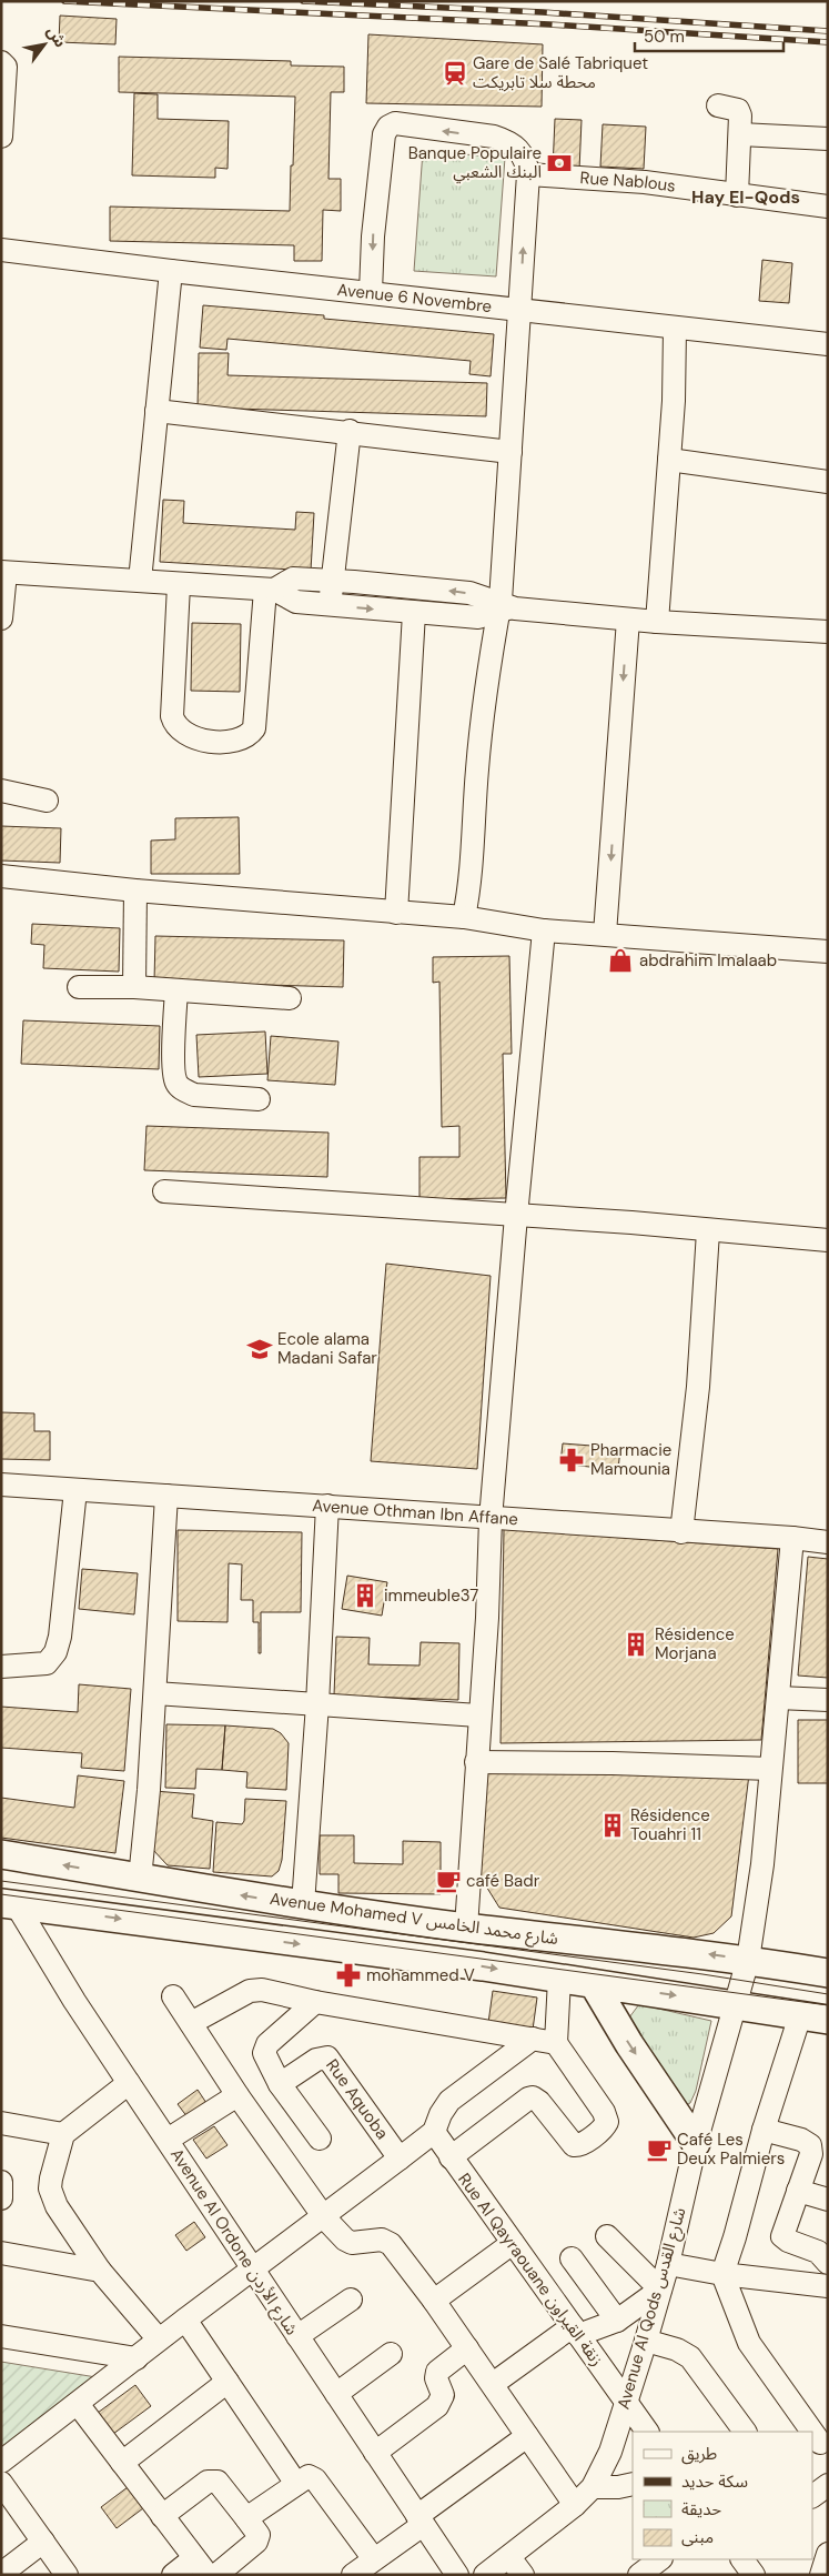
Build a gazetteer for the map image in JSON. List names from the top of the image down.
{
  "streets": {
    "main road": ["Avenue Mohamed V شارع محمد الخامس"],
    "street": [
      "Rue Nablous",
      "Avenue 6 Novembre",
      "Avenue Othman Ibn Affane",
      "Rue Aquoba",
      "Avenue Al Ordone شارع الأردن",
      "Rue Al Qayraouane زنقة القيراون",
      "Avenue Al Qods شارع القدس"
    ]
  },
  "crossings": [
    ["Avenue Othman Ibn Affane", "Avenue Al Qods شارع القدس"],
    ["Avenue Mohamed V شارع محمد الخامس", "Avenue Al Qods شارع القدس"],
    ["Rue Al Qayraouane زنقة القيراون", "Avenue Al Qods شارع القدس"]
  ],
  "districts": ["Hay El-Qods"],
  "places": {
    "station": ["Gare de Salé Tabriquet محطة سلا تابريكت"],
    "bank": ["Banque Populaire البنك الشعبي"],
    "shop": ["abdrahim lmalaab"],
    "school or university": ["Ecole alama Madani Safar"],
    "pharmacy": ["Pharmacie Mamounia", "mohammed V"],
    "building": ["immeuble37", "Résidence Morjana", "Résidence Touahri 11"],
    "cafe": ["café Badr", "Café Les Deux Palmiers"]
  },
  "legend": [
    "طريق",
    "سكة حديد",
    "حديقة",
    "مبنى"
  ],
  "scale_bar": "50 m",
  "north": "top right"
}
